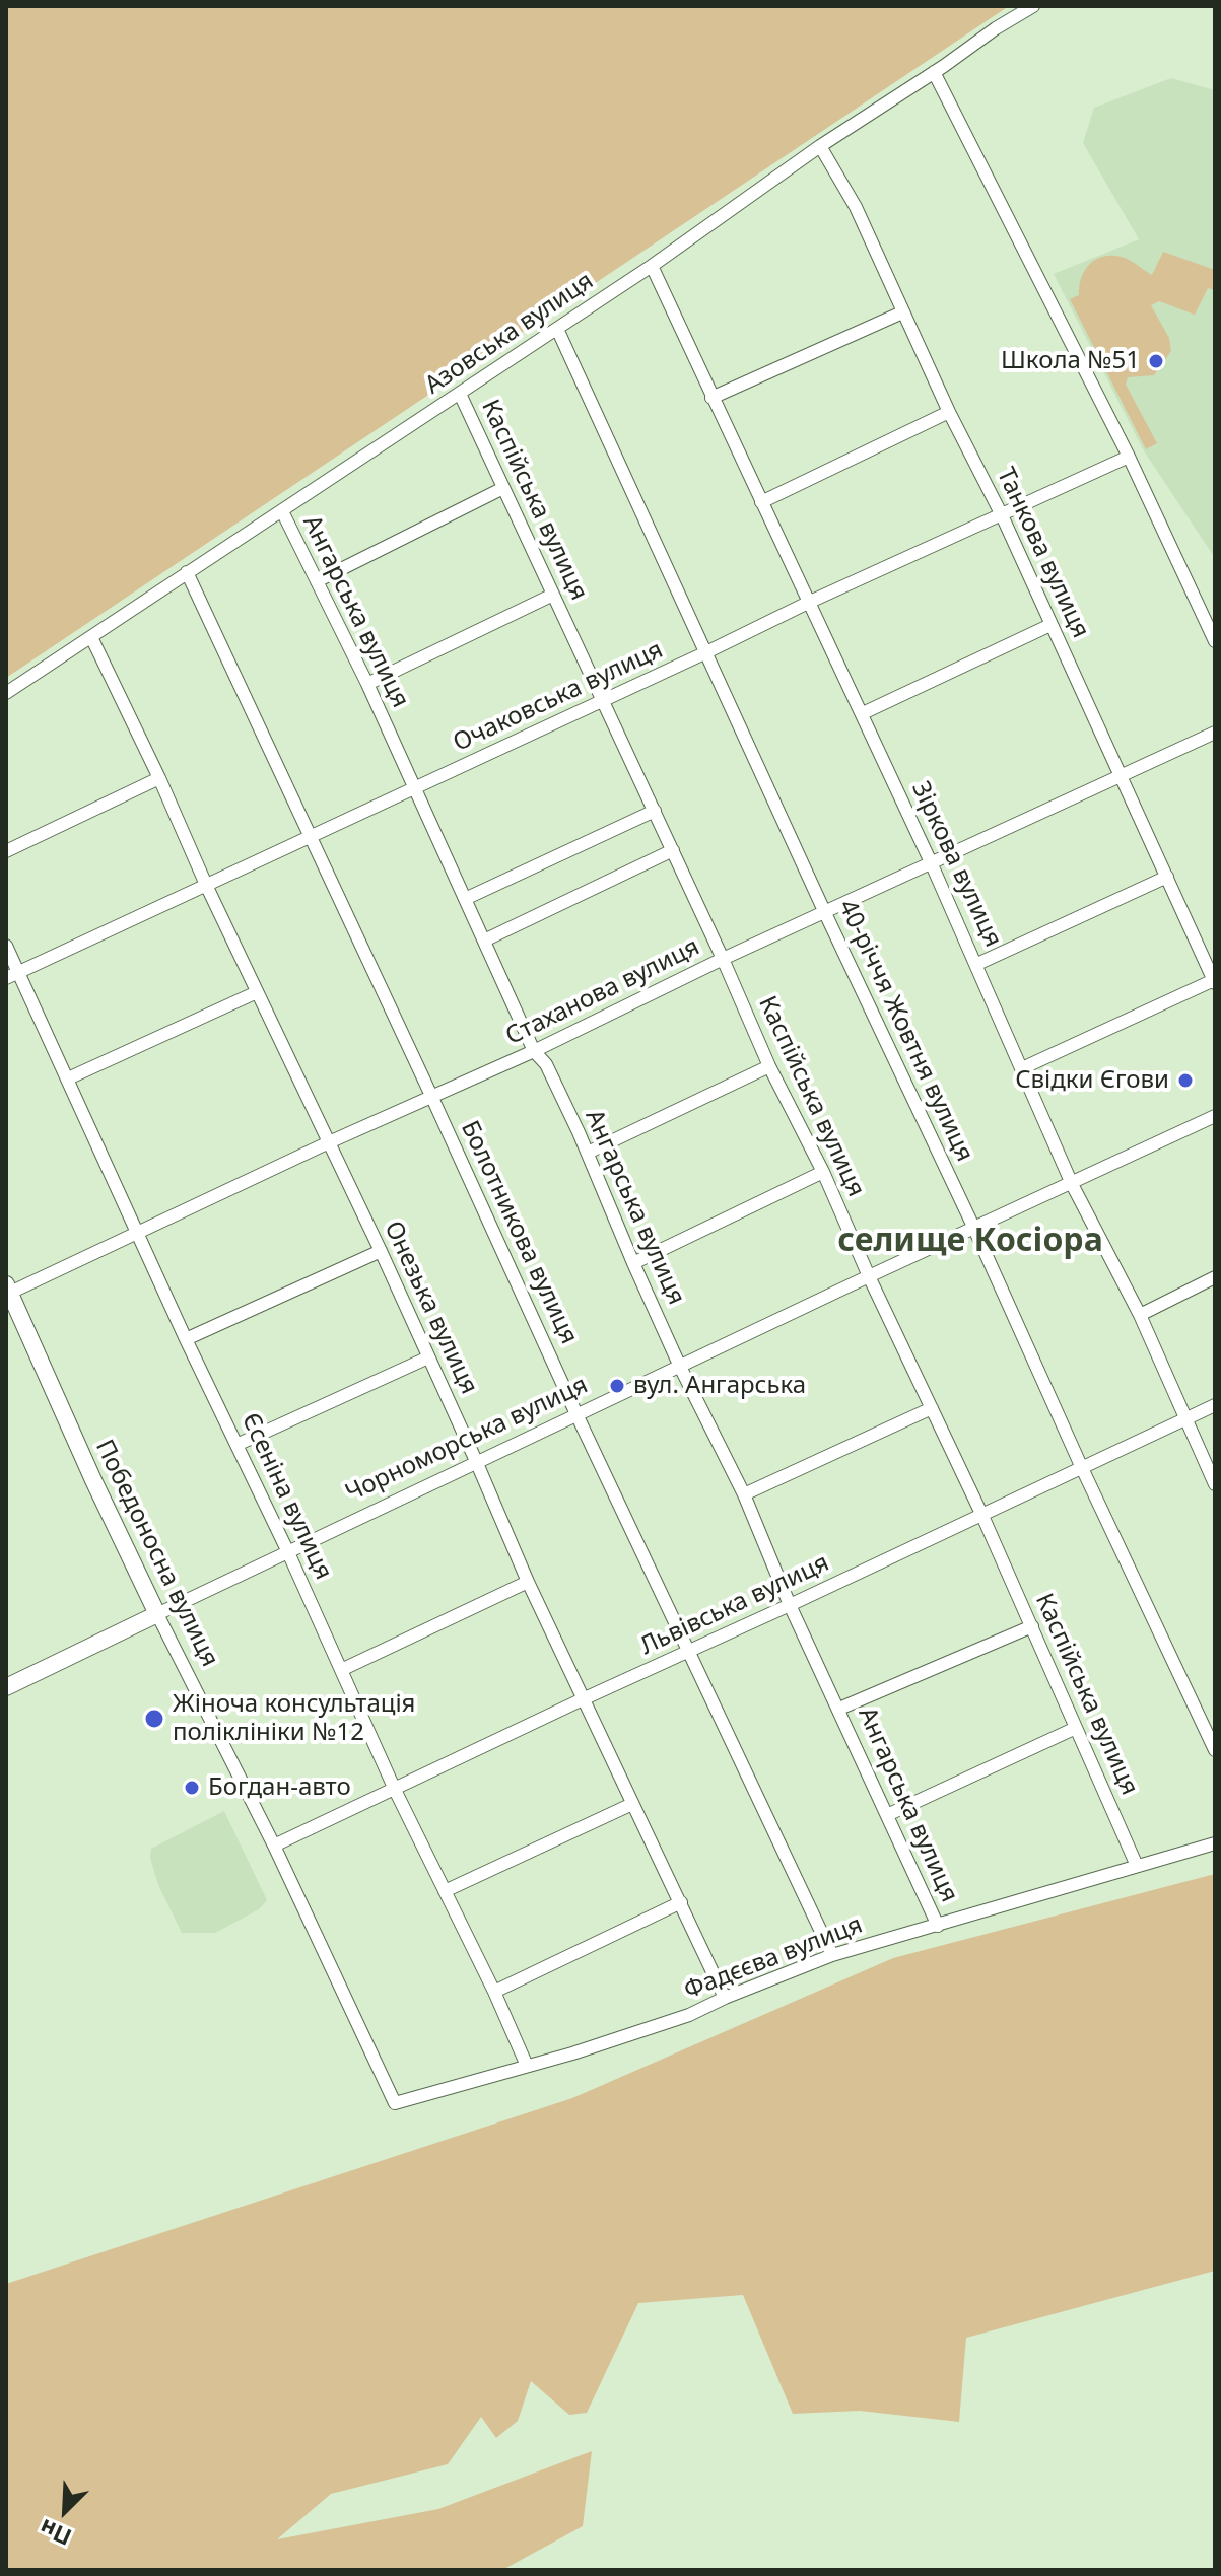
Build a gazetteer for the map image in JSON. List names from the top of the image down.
{
  "streets": {
    "street": [
      "Азовська вулиця",
      "Каспійська вулиця",
      "Танкова вулиця",
      "Ангарська вулиця",
      "Очаковська вулиця",
      "Зіркова вулиця",
      "Стаханова вулиця",
      "40-річчя Жовтня вулиця",
      "Болотникова вулиця",
      "Онезька вулиця",
      "Чорноморська вулиця",
      "Єсеніна вулиця",
      "Победоносна вулиця",
      "Львівська вулиця",
      "Фадєєва вулиця"
    ]
  },
  "crossings": [
    ["Азовська вулиця", "Каспійська вулиця"],
    ["Азовська вулиця", "Танкова вулиця"],
    ["Азовська вулиця", "Ангарська вулиця"],
    ["Азовська вулиця", "Зіркова вулиця"],
    ["Азовська вулиця", "40-річчя Жовтня вулиця"],
    ["Азовська вулиця", "Болотникова вулиця"],
    ["Азовська вулиця", "Онезька вулиця"],
    ["Каспійська вулиця", "Очаковська вулиця"],
    ["Каспійська вулиця", "Стаханова вулиця"],
    ["Каспійська вулиця", "Чорноморська вулиця"],
    ["Каспійська вулиця", "Львівська вулиця"],
    ["Каспійська вулиця", "Фадєєва вулиця"],
    ["Танкова вулиця", "Очаковська вулиця"],
    ["Танкова вулиця", "Стаханова вулиця"],
    ["Ангарська вулиця", "Очаковська вулиця"],
    ["Ангарська вулиця", "Стаханова вулиця"],
    ["Ангарська вулиця", "Чорноморська вулиця"],
    ["Ангарська вулиця", "Львівська вулиця"],
    ["Ангарська вулиця", "Фадєєва вулиця"],
    ["Очаковська вулиця", "Зіркова вулиця"],
    ["Очаковська вулиця", "40-річчя Жовтня вулиця"],
    ["Очаковська вулиця", "Болотникова вулиця"],
    ["Очаковська вулиця", "Онезька вулиця"],
    ["Очаковська вулиця", "Єсеніна вулиця"],
    ["Зіркова вулиця", "Стаханова вулиця"],
    ["Зіркова вулиця", "Чорноморська вулиця"],
    ["Зіркова вулиця", "Львівська вулиця"],
    ["Стаханова вулиця", "40-річчя Жовтня вулиця"],
    ["Стаханова вулиця", "Болотникова вулиця"],
    ["Стаханова вулиця", "Онезька вулиця"],
    ["Стаханова вулиця", "Єсеніна вулиця"],
    ["Стаханова вулиця", "Победоносна вулиця"],
    ["40-річчя Жовтня вулиця", "Чорноморська вулиця"],
    ["40-річчя Жовтня вулиця", "Львівська вулиця"],
    ["Болотникова вулиця", "Чорноморська вулиця"],
    ["Болотникова вулиця", "Львівська вулиця"],
    ["Болотникова вулиця", "Фадєєва вулиця"],
    ["Онезька вулиця", "Чорноморська вулиця"],
    ["Онезька вулиця", "Львівська вулиця"],
    ["Онезька вулиця", "Фадєєва вулиця"],
    ["Чорноморська вулиця", "Єсеніна вулиця"],
    ["Чорноморська вулиця", "Победоносна вулиця"],
    ["Єсеніна вулиця", "Львівська вулиця"],
    ["Єсеніна вулиця", "Фадєєва вулиця"],
    ["Победоносна вулиця", "Львівська вулиця"],
    ["Победоносна вулиця", "Фадєєва вулиця"]
  ],
  "districts": ["селище Косіора"],
  "places": [
    "Школа №51",
    "Свідки Єгови",
    "вул. Ангарська",
    "Жіноча консультація поліклініки №12",
    "Богдан-авто"
  ],
  "north": "bottom left"
}
